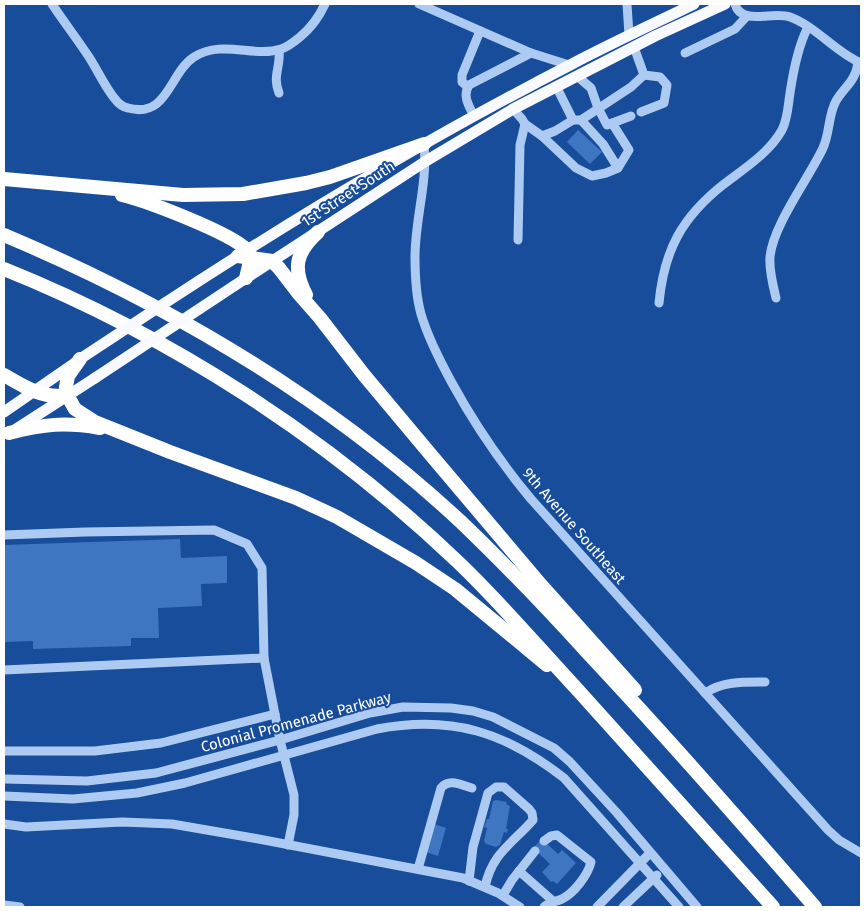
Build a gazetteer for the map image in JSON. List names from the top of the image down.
{
  "streets": {
    "main road": ["1st Street South"],
    "street": ["9th Avenue Southeast", "Colonial Promenade Parkway"]
  },
  "crossings": [
    ["1st Street South", "9th Avenue Southeast"]
  ]
}
